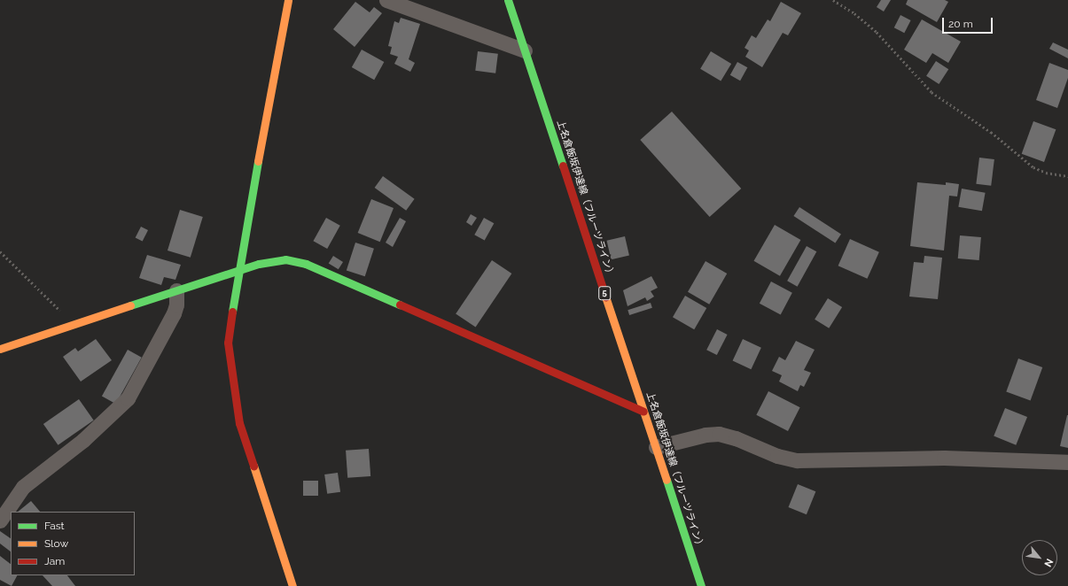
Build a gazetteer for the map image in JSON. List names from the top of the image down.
{
  "streets": {
    "street": ["上名倉飯坂伊達線（フルーツライン）", "5"]
  },
  "legend": ["Fast", "Slow", "Jam"],
  "scale_bar": "20 m",
  "north": "bottom right"
}
